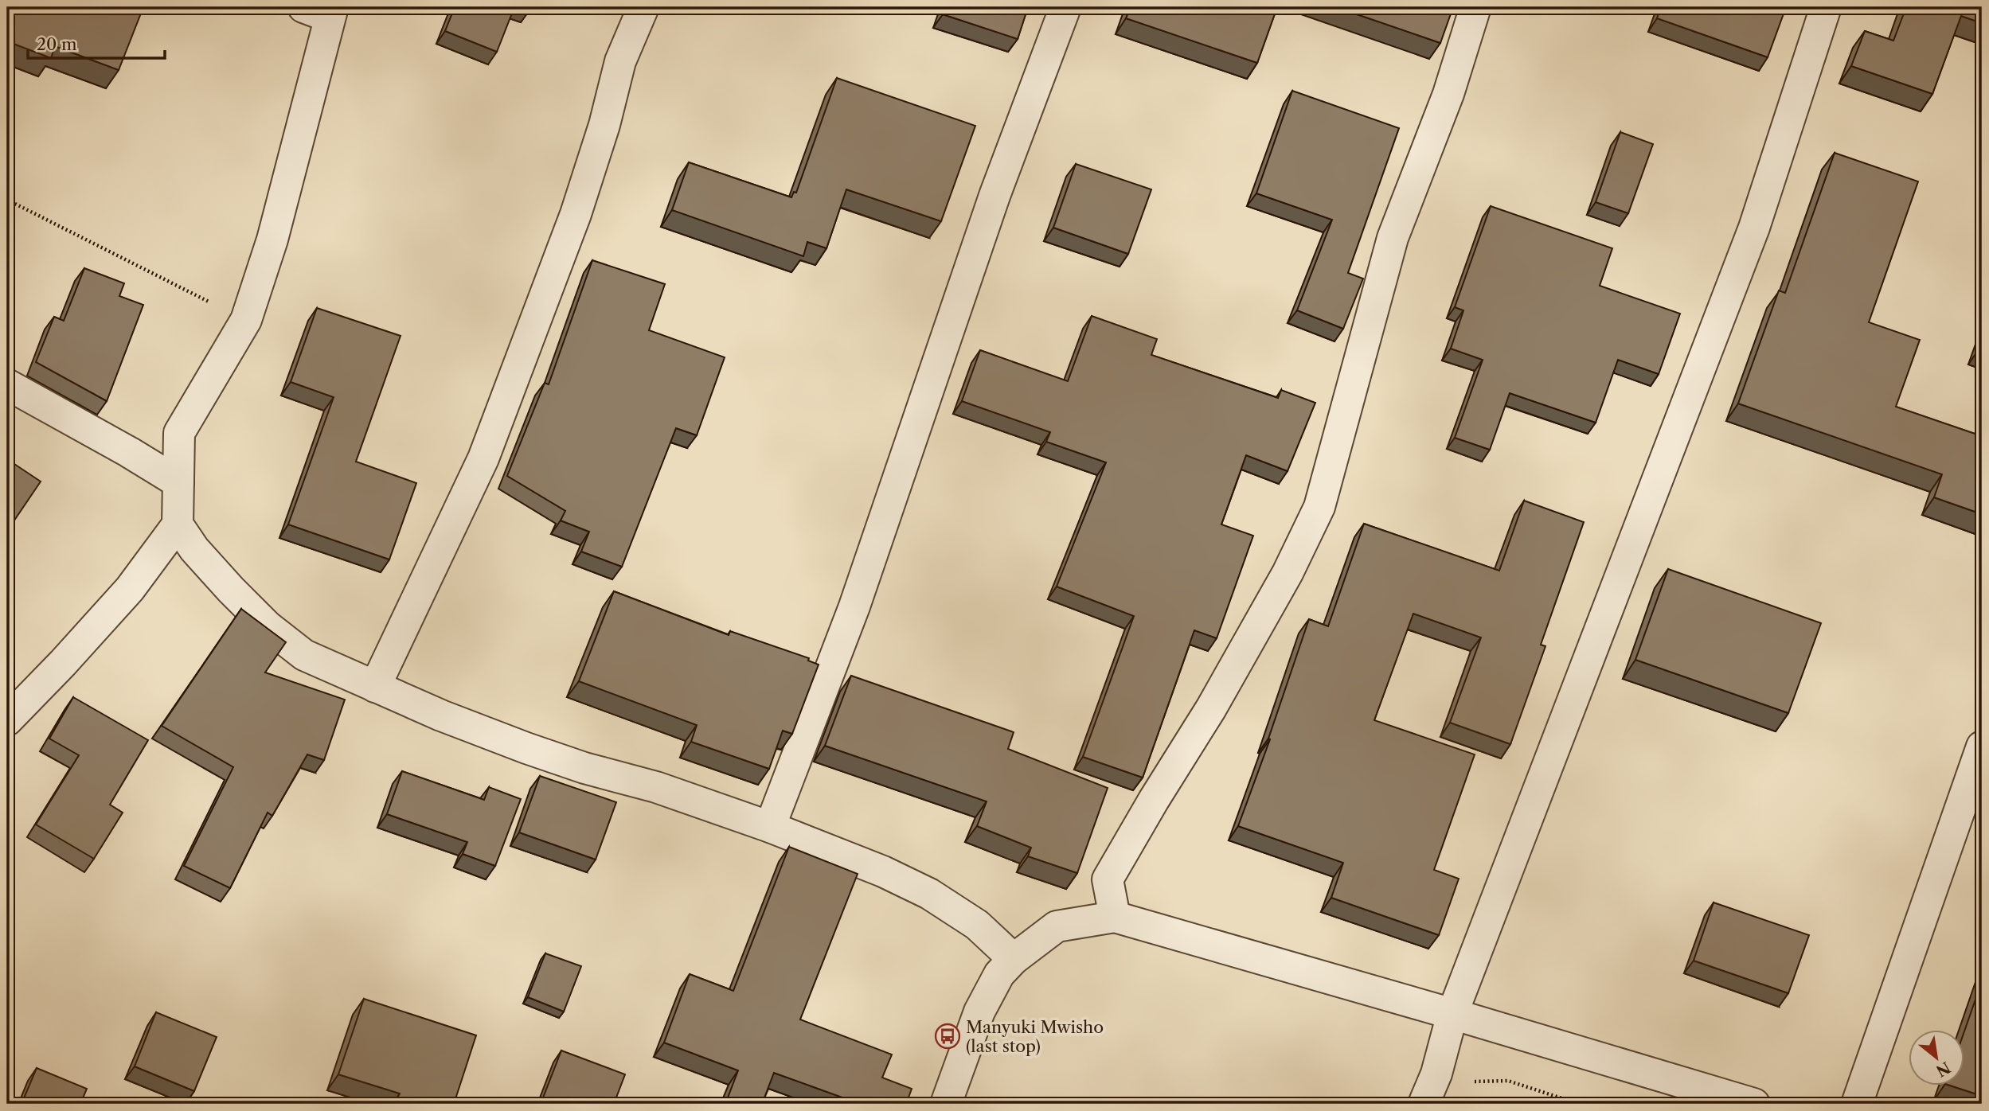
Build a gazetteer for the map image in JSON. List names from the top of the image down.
{
  "places": {
    "bus stop": ["Manyuki Mwisho (last stop)"]
  },
  "scale_bar": "20 m",
  "north": "bottom right"
}
